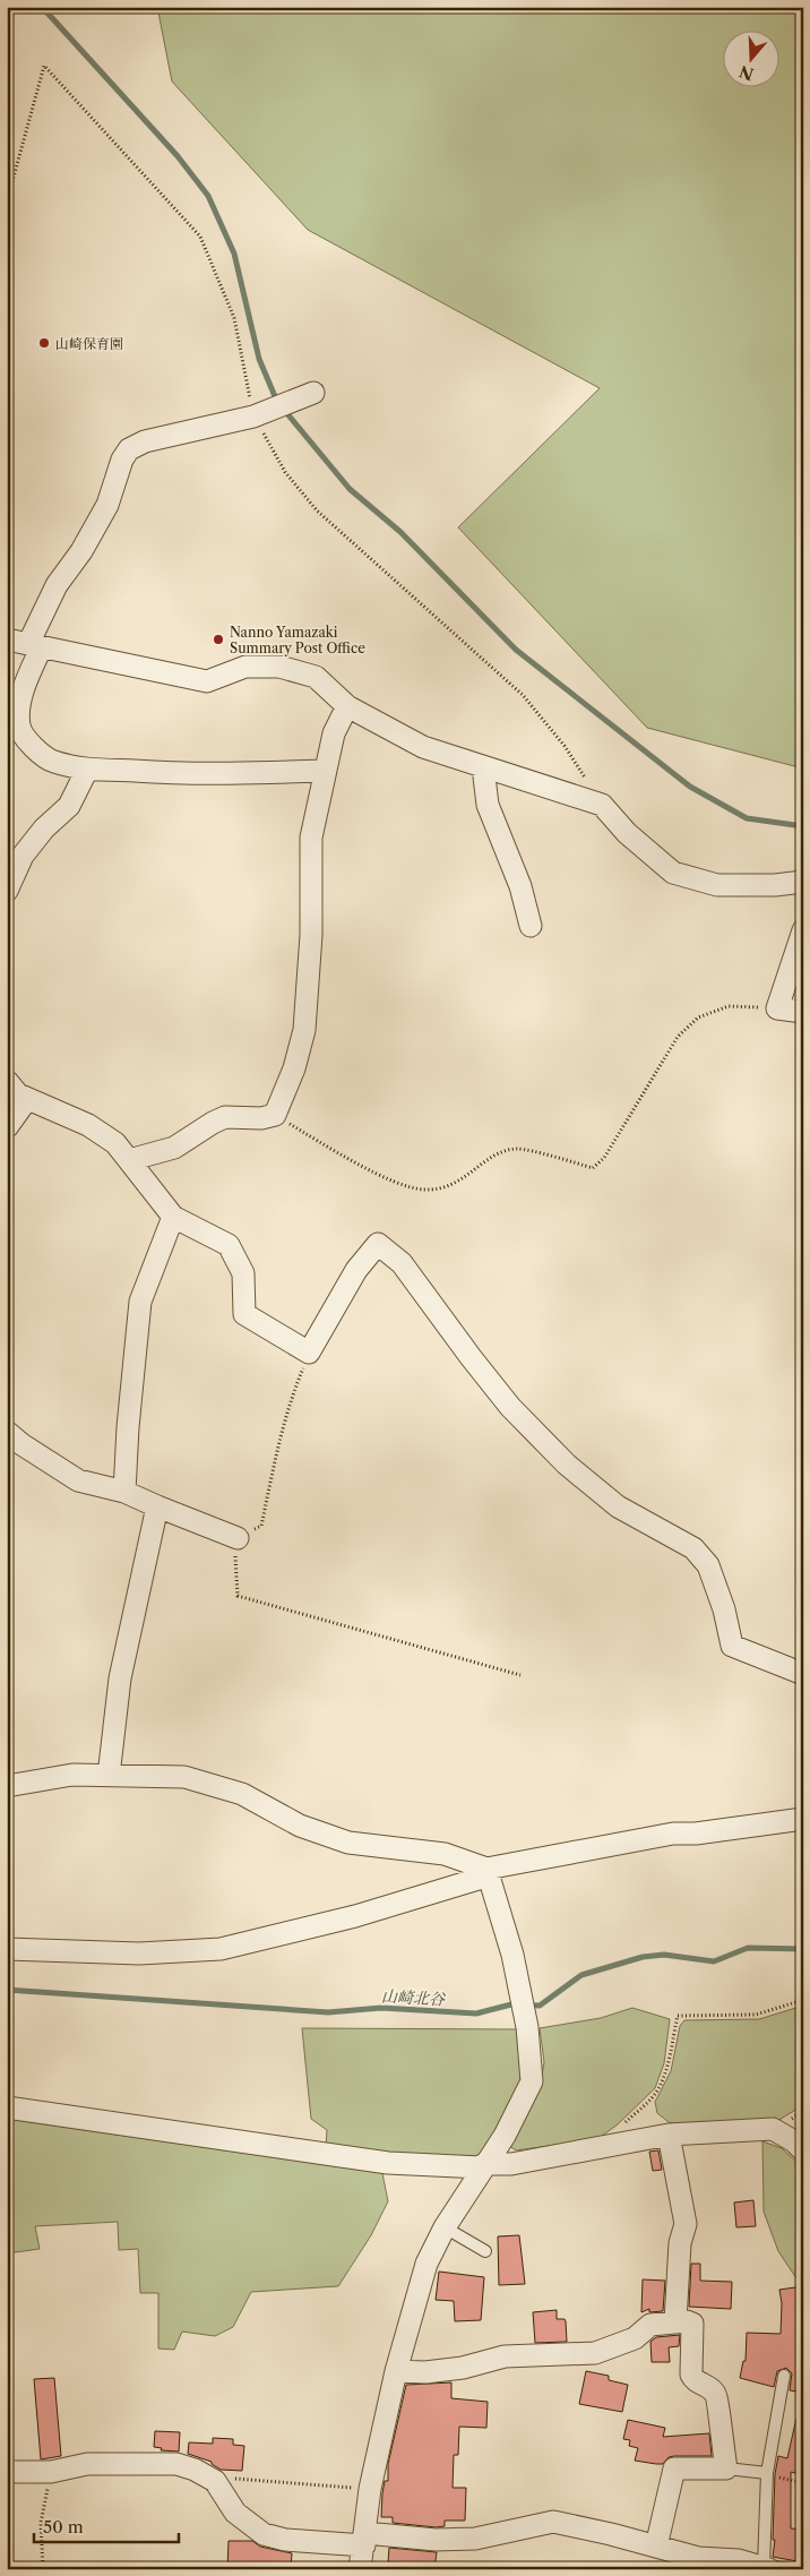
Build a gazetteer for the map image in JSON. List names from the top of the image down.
{
  "water": ["山崎北谷"],
  "places": ["山崎保育園", "Nanno Yamazaki Summary Post Office"],
  "scale_bar": "50 m",
  "north": "bottom"
}
